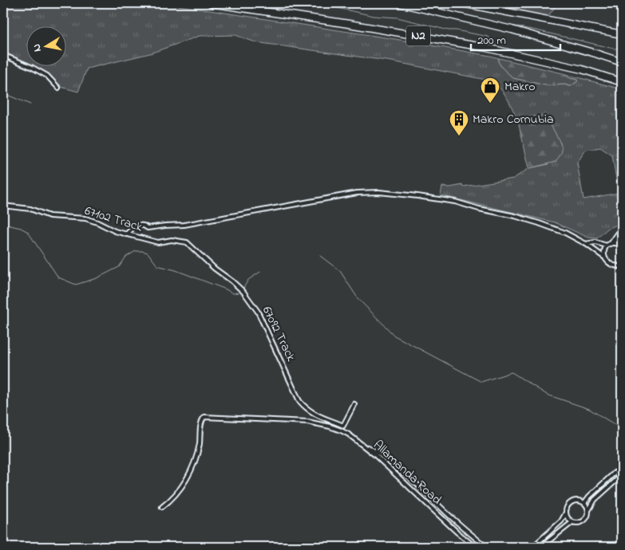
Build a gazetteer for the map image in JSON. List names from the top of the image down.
{
  "streets": {
    "highway": ["N2"],
    "street": ["67102 Track", "67092 Track", "Allamanda Road"]
  },
  "crossings": [
    ["67102 Track", "67092 Track"]
  ],
  "places": {
    "shop": ["Makro"],
    "building": ["Makro Cornubia"]
  },
  "scale_bar": "200 m",
  "north": "left"
}
